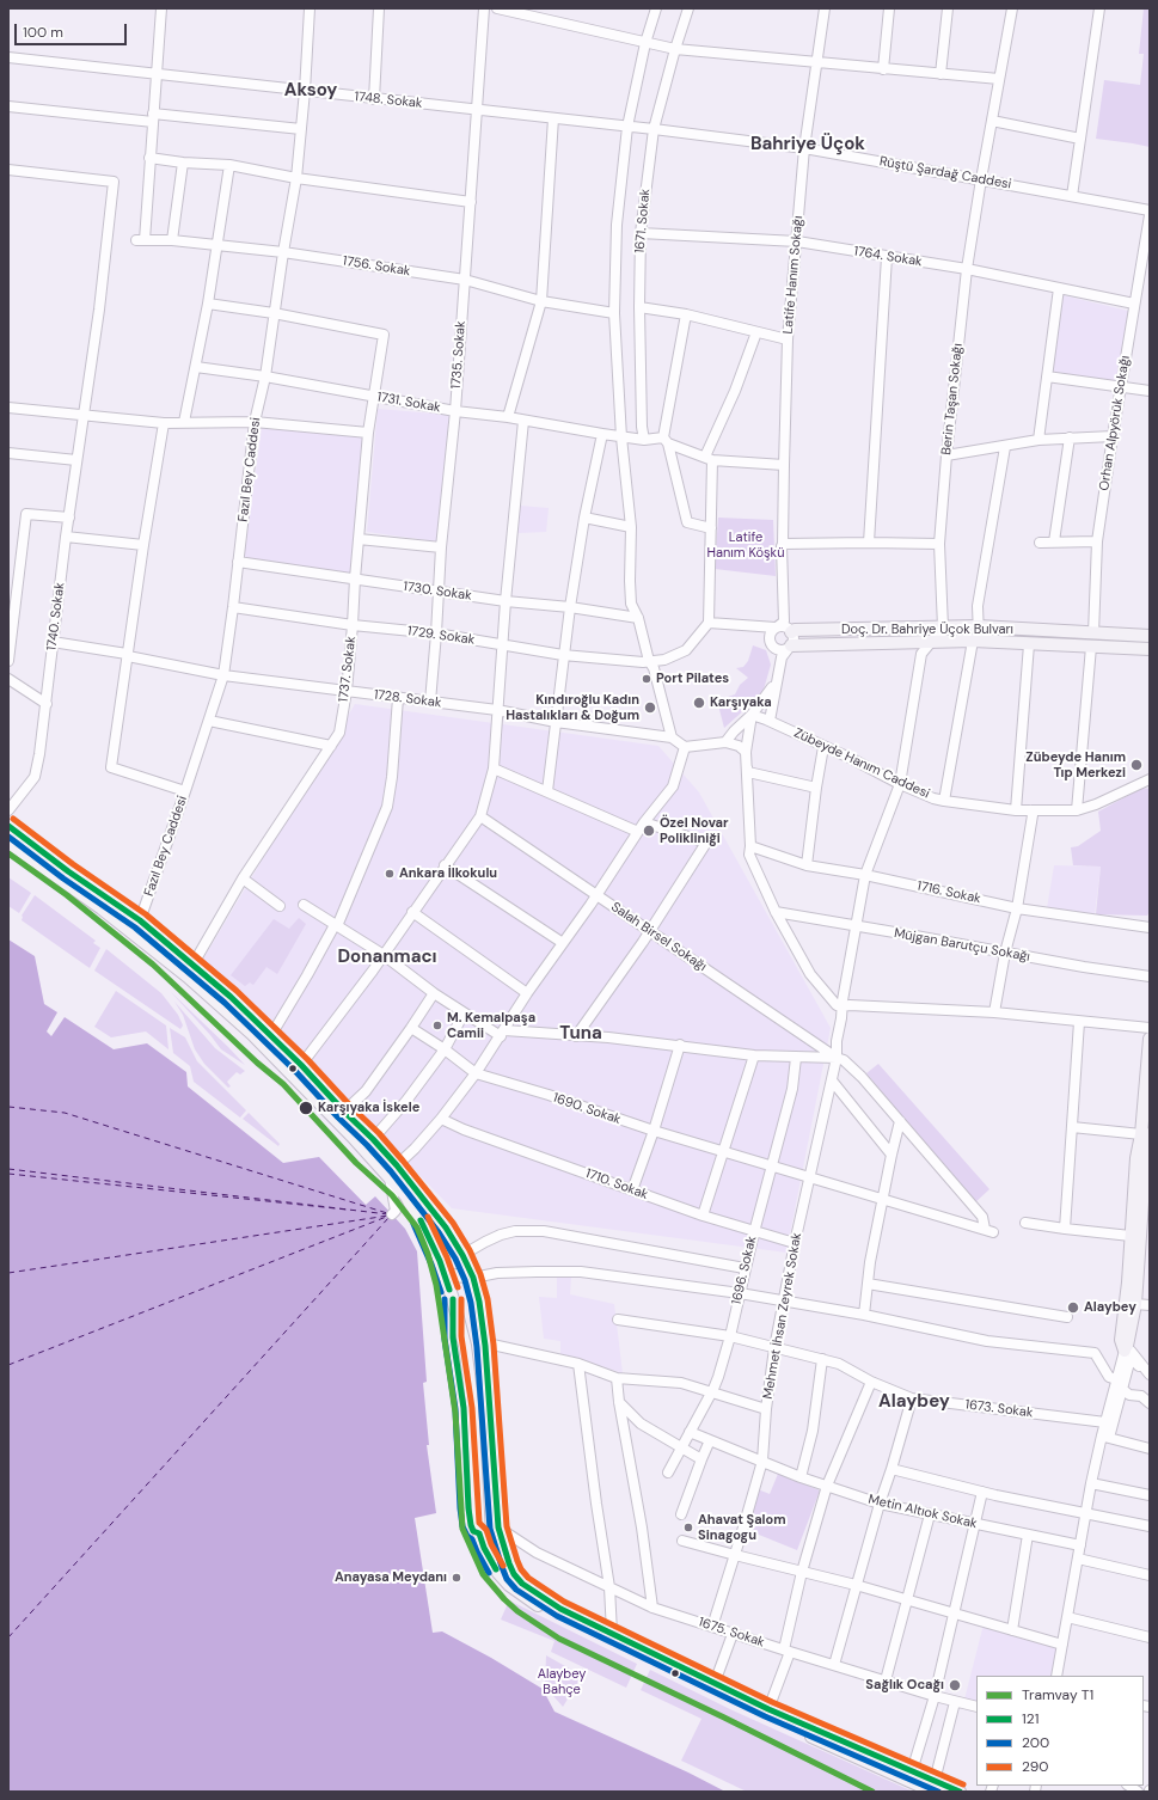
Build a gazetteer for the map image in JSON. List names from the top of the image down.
{
  "streets": {
    "main road": ["Doç. Dr. Bahriye Üçok Bulvarı"],
    "street": [
      "1748. Sokak",
      "Rüştü Şardağ Caddesi",
      "1671. Sokak",
      "1764. Sokak",
      "1756. Sokak",
      "Latife Hanım Sokağı",
      "1735. Sokak",
      "Berin Taşan Sokağı",
      "1731. Sokak",
      "Orhan Alpyörük Sokağı",
      "Fazıl Bey Caddesi",
      "1730. Sokak",
      "1740. Sokak",
      "1729. Sokak",
      "1737. Sokak",
      "1728. Sokak",
      "Zübeyde Hanım Caddesi",
      "1716. Sokak",
      "Salah Birsel Sokağı",
      "Müjgan Barutçu Sokağı",
      "1690. Sokak",
      "1710. Sokak",
      "1696. Sokak",
      "Mehmet İhsan Zeyrek Sokak",
      "1673. Sokak",
      "Metin Altıok Sokak",
      "1675. Sokak"
    ]
  },
  "crossings": [
    ["1748. Sokak", "Rüştü Şardağ Caddesi"],
    ["1748. Sokak", "1671. Sokak"],
    ["1748. Sokak", "1735. Sokak"],
    ["1748. Sokak", "Fazıl Bey Caddesi"],
    ["Rüştü Şardağ Caddesi", "1671. Sokak"],
    ["Rüştü Şardağ Caddesi", "Latife Hanım Sokağı"],
    ["Rüştü Şardağ Caddesi", "Berin Taşan Sokağı"],
    ["1671. Sokak", "1764. Sokak"],
    ["1671. Sokak", "1756. Sokak"],
    ["1671. Sokak", "1731. Sokak"],
    ["1671. Sokak", "1730. Sokak"],
    ["1671. Sokak", "1729. Sokak"],
    ["1671. Sokak", "1728. Sokak"],
    ["1764. Sokak", "Latife Hanım Sokağı"],
    ["1764. Sokak", "Berin Taşan Sokağı"],
    ["1764. Sokak", "Orhan Alpyörük Sokağı"],
    ["1756. Sokak", "1735. Sokak"],
    ["1756. Sokak", "Fazıl Bey Caddesi"],
    ["Latife Hanım Sokağı", "Doç. Dr. Bahriye Üçok Bulvarı"],
    ["1735. Sokak", "1731. Sokak"],
    ["1735. Sokak", "1730. Sokak"],
    ["1735. Sokak", "1729. Sokak"],
    ["1735. Sokak", "1728. Sokak"],
    ["Berin Taşan Sokağı", "Doç. Dr. Bahriye Üçok Bulvarı"],
    ["1731. Sokak", "Fazıl Bey Caddesi"],
    ["1731. Sokak", "1737. Sokak"],
    ["Orhan Alpyörük Sokağı", "Doç. Dr. Bahriye Üçok Bulvarı"],
    ["Fazıl Bey Caddesi", "1730. Sokak"],
    ["Fazıl Bey Caddesi", "1729. Sokak"],
    ["Fazıl Bey Caddesi", "1737. Sokak"],
    ["Fazıl Bey Caddesi", "1728. Sokak"],
    ["1730. Sokak", "1737. Sokak"],
    ["1740. Sokak", "1728. Sokak"],
    ["1729. Sokak", "1737. Sokak"],
    ["1737. Sokak", "1728. Sokak"],
    ["Zübeyde Hanım Caddesi", "Mehmet İhsan Zeyrek Sokak"],
    ["1716. Sokak", "Mehmet İhsan Zeyrek Sokak"],
    ["Salah Birsel Sokağı", "1690. Sokak"],
    ["Salah Birsel Sokağı", "Mehmet İhsan Zeyrek Sokak"],
    ["Müjgan Barutçu Sokağı", "Mehmet İhsan Zeyrek Sokak"],
    ["1690. Sokak", "1696. Sokak"],
    ["1690. Sokak", "Mehmet İhsan Zeyrek Sokak"],
    ["1710. Sokak", "1696. Sokak"],
    ["1710. Sokak", "Mehmet İhsan Zeyrek Sokak"],
    ["1696. Sokak", "1673. Sokak"],
    ["1696. Sokak", "Metin Altıok Sokak"],
    ["Mehmet İhsan Zeyrek Sokak", "1673. Sokak"],
    ["Mehmet İhsan Zeyrek Sokak", "Metin Altıok Sokak"],
    ["Mehmet İhsan Zeyrek Sokak", "1675. Sokak"]
  ],
  "districts": [
    "Aksoy",
    "Bahriye Üçok",
    "Donanmacı",
    "Tuna",
    "Alaybey"
  ],
  "parks": ["Latife Hanım Köşkü", "Alaybey Bahçe"],
  "places": [
    "Port Pilates",
    "Karşıyaka",
    "Kındıroğlu Kadın Hastalıkları & Doğum",
    "Zübeyde Hanım Tıp Merkezi",
    "Özel Novar Polikliniği",
    "Ankara İlkokulu",
    "M. Kemalpaşa Camii",
    "Karşıyaka İskele",
    "Alaybey",
    "Ahavat Şalom Sinagogu",
    "Anayasa Meydanı",
    "Sağlık Ocağı"
  ],
  "lines": [
    "transit line 290",
    "transit line 121",
    "transit line 200",
    "tram line T1"
  ],
  "legend": [
    "Tramvay T1",
    "121",
    "200",
    "290"
  ],
  "scale_bar": "100 m"
}
